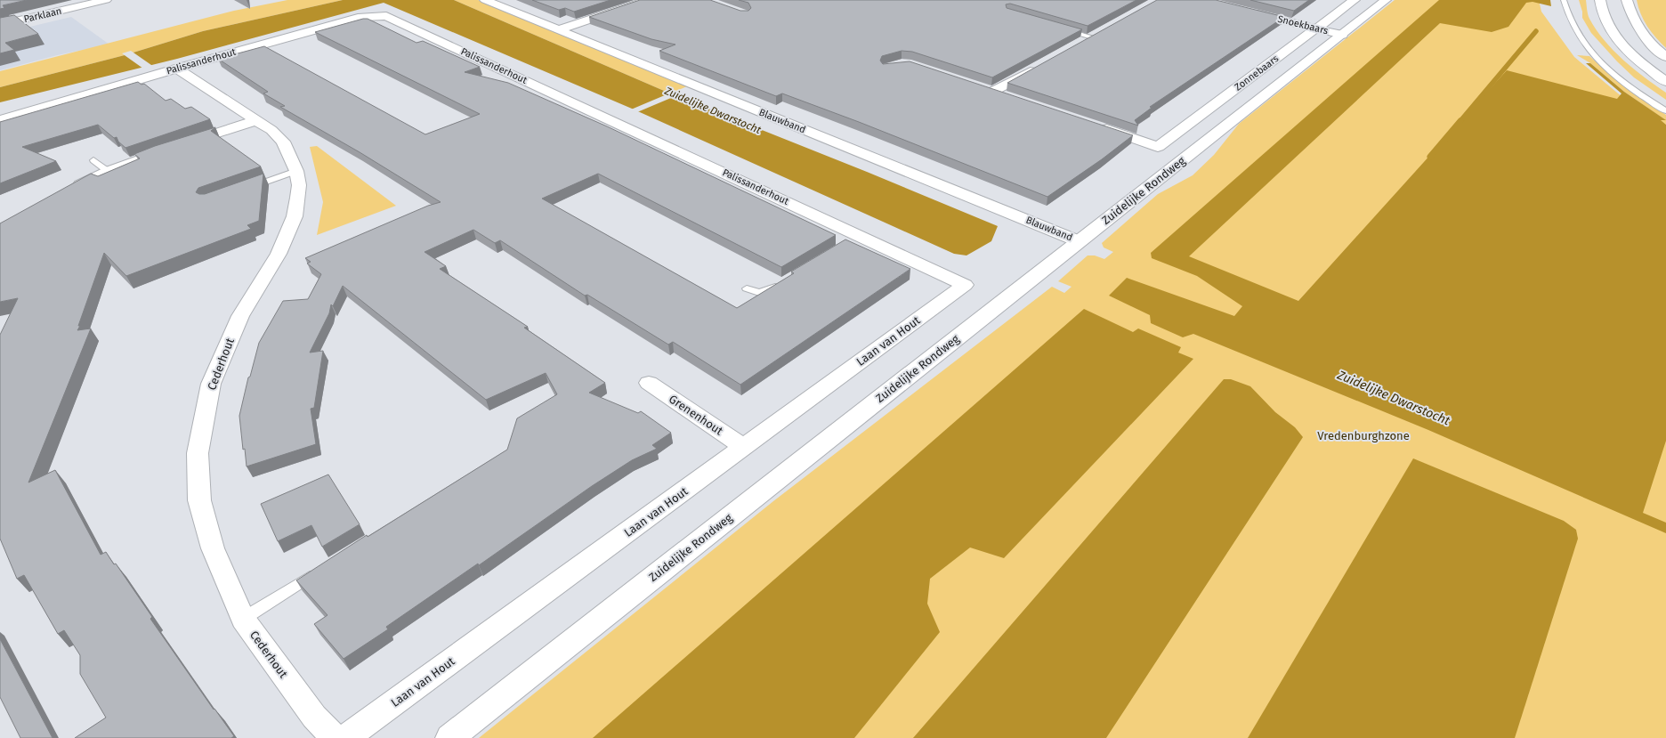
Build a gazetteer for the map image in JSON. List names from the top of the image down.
{
  "streets": {
    "street": [
      "Parklaan",
      "Snoekbaars",
      "Palissanderhout",
      "Zonnebaars",
      "Blauwband",
      "Zuidelijke Rondweg",
      "Laan van Hout",
      "Cederhout",
      "Grenenhout"
    ]
  },
  "crossings": [
    ["Snoekbaars", "Zonnebaars"],
    ["Snoekbaars", "Zuidelijke Rondweg"],
    ["Palissanderhout", "Laan van Hout"],
    ["Palissanderhout", "Cederhout"],
    ["Blauwband", "Zuidelijke Rondweg"],
    ["Laan van Hout", "Grenenhout"]
  ],
  "water": ["Zuidelijke Dwarstocht"],
  "parks": ["Vredenburghzone"]
}
